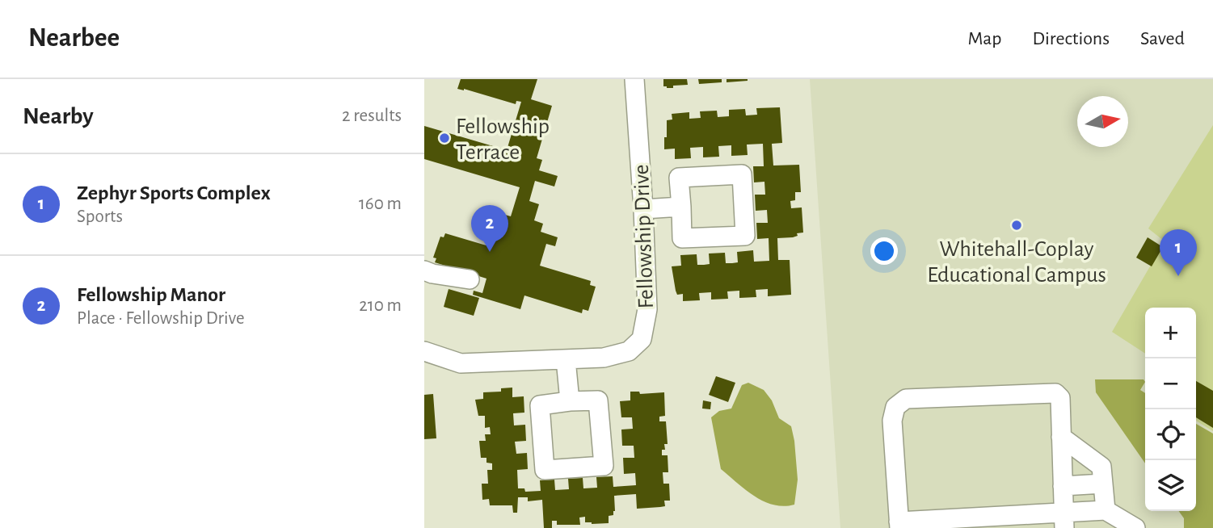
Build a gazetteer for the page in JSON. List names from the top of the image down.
{
  "streets": {
    "street": ["Fellowship Drive"]
  },
  "places": ["Fellowship Terrace", "Whitehall-Coplay Educational Campus"],
  "north": "right",
  "page": {
    "header": "Nearbee",
    "nav": ["Map", "Directions", "Saved"],
    "heading": ["Nearby", "2 results"],
    "list": [
      {
        "mark": "1",
        "name": "Zephyr Sports Complex",
        "note": "Sports",
        "value": "160 m"
      },
      {
        "mark": "2",
        "name": "Fellowship Manor",
        "note": "Place · Fellowship Drive",
        "value": "210 m"
      }
    ],
    "pins": ["2", "1"],
    "map_buttons": ["+", "−"]
  }
}
